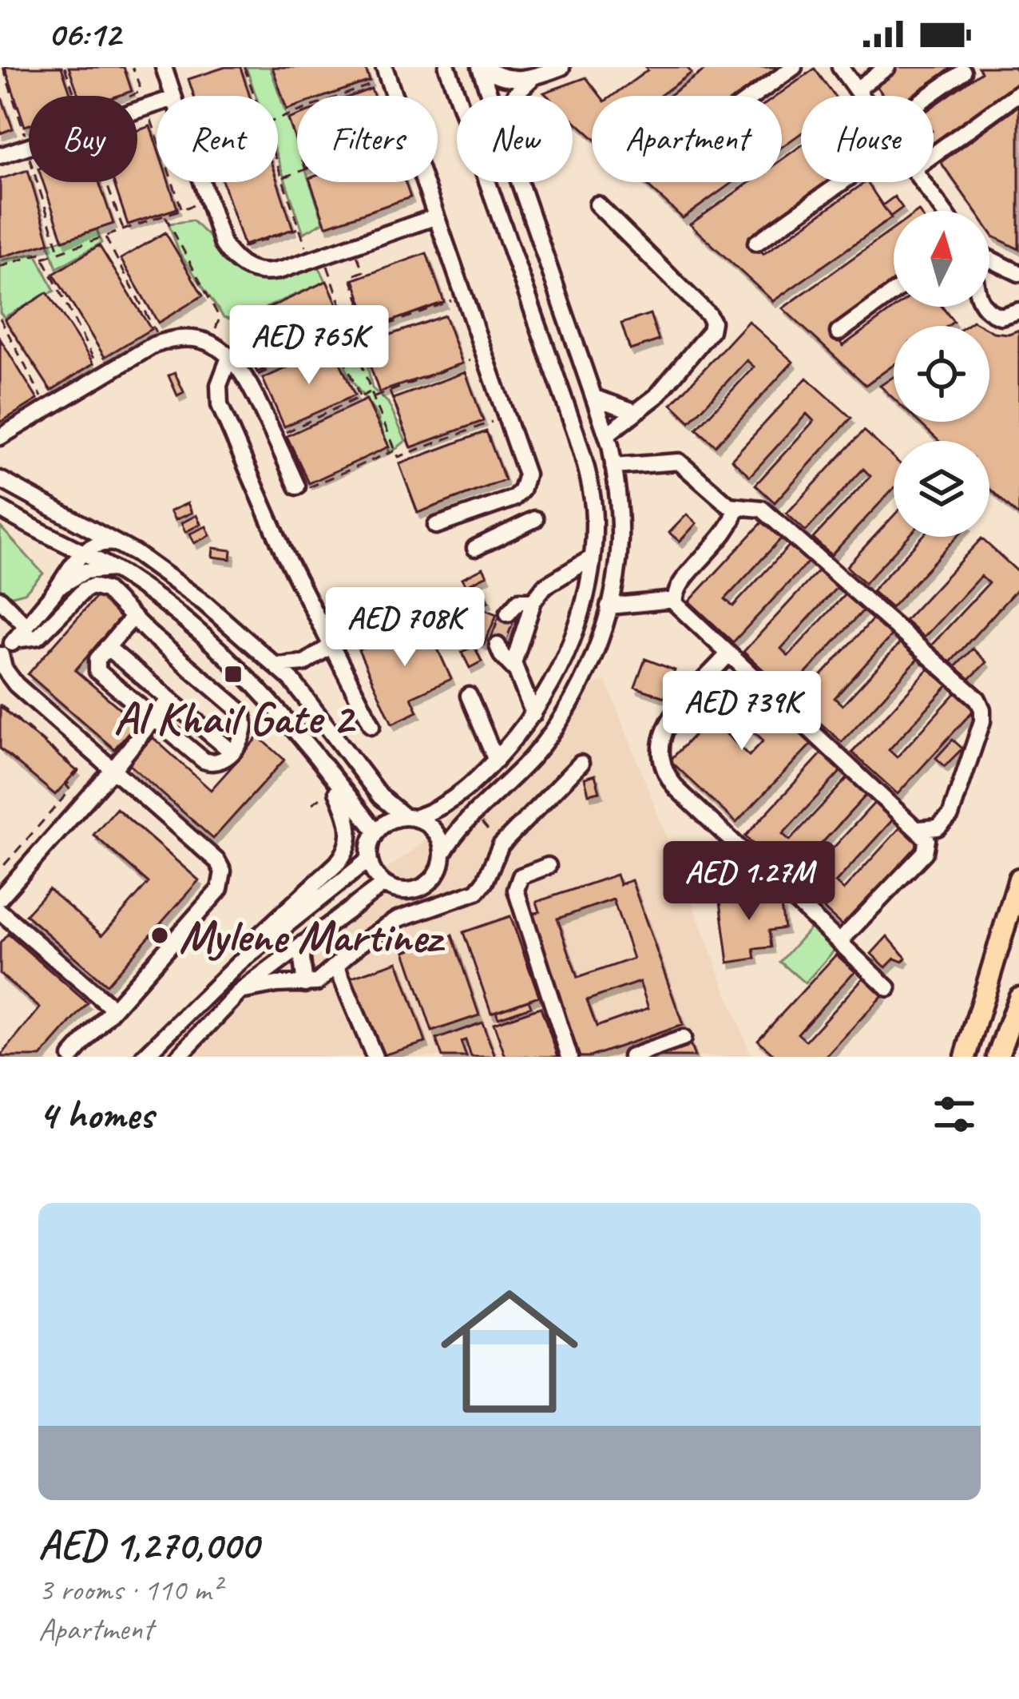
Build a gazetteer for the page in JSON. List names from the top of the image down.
{
  "places": {
    "transit": ["Al Khail Gate 2"],
    "other": ["Mylene Martinez"]
  },
  "north": "top",
  "page": {
    "status": "06:12",
    "chip": [
      "Buy",
      "Rent",
      "Filters",
      "New",
      "Apartment",
      "House"
    ],
    "price": [
      "AED 765K",
      "AED 708K",
      "AED 739K",
      "AED 1.27M"
    ],
    "heading": "4 homes",
    "list": [
      {
        "name": "AED 1,270,000",
        "note": "3 rooms · 110 m² · Apartment"
      }
    ]
  }
}
